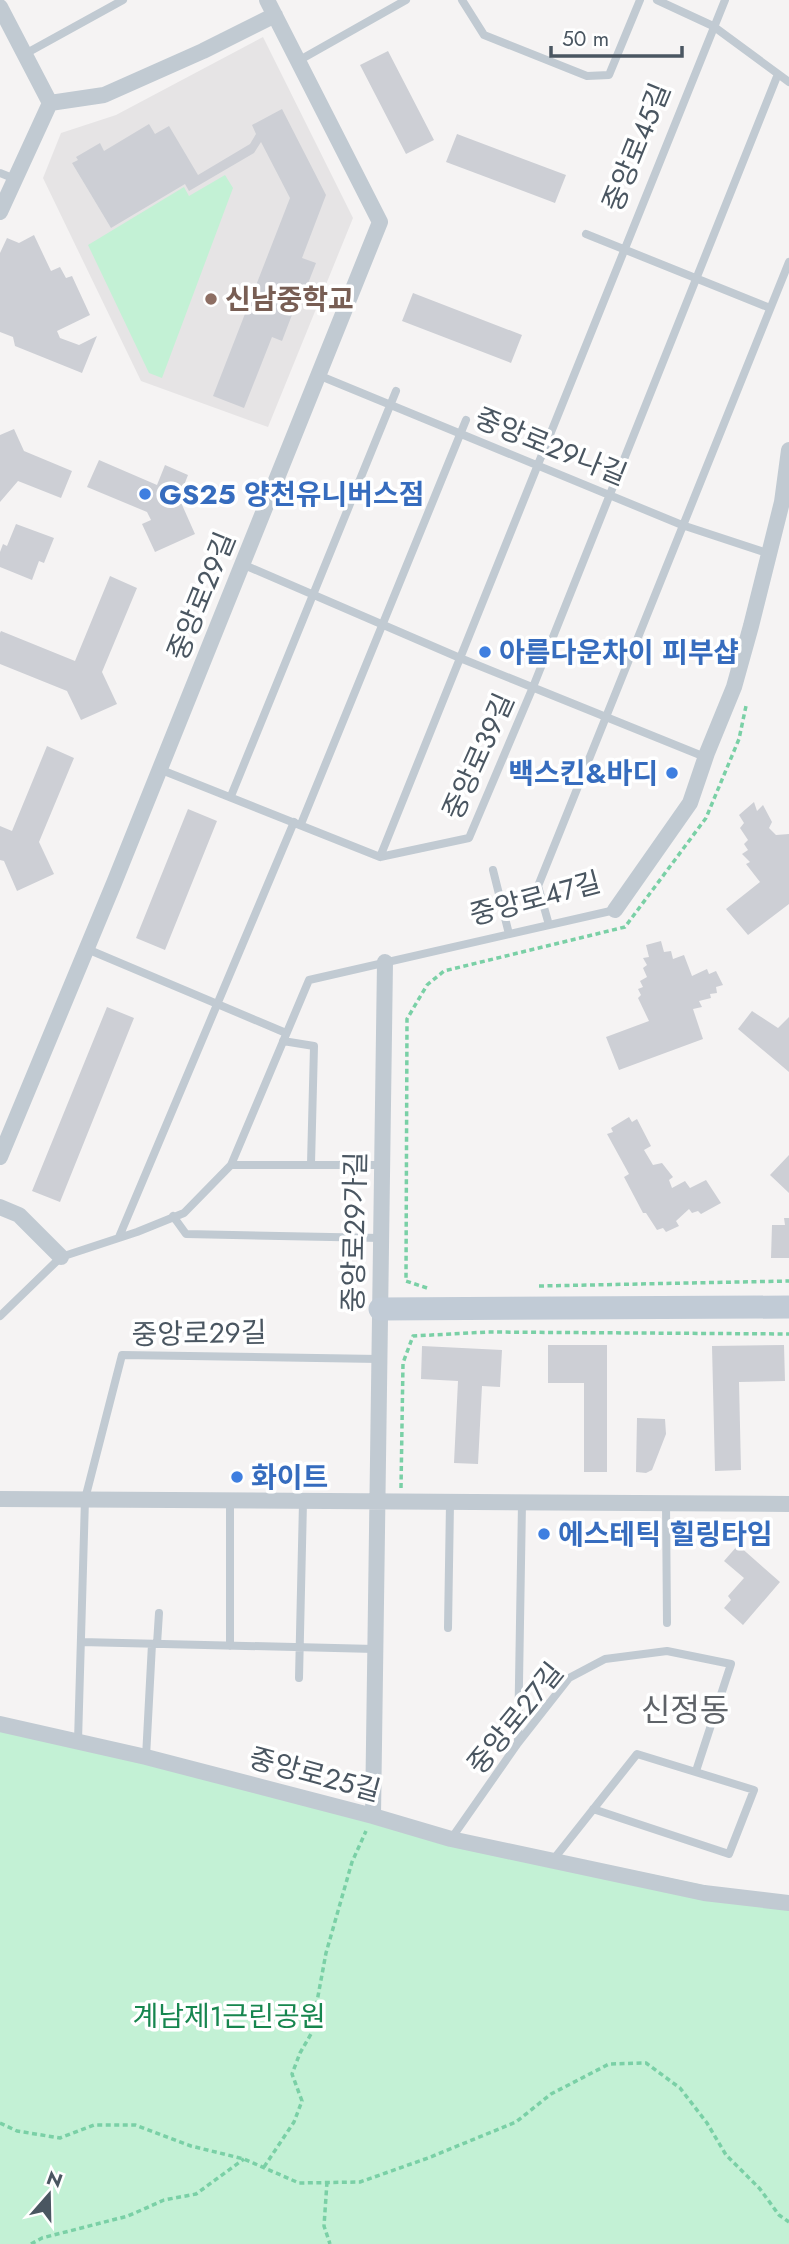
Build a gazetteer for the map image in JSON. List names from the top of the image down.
{
  "streets": {
    "street": [
      "중앙로29길",
      "중앙로47길",
      "중앙로29가길",
      "중앙로25길"
    ],
    "lane": [
      "중앙로45길",
      "중앙로29나길",
      "중앙로39길",
      "중앙로27길"
    ]
  },
  "crossings": [
    ["중앙로45길", "중앙로29나길"],
    ["중앙로45길", "중앙로39길"],
    ["중앙로29나길", "중앙로29길"],
    ["중앙로29나길", "중앙로39길"],
    ["중앙로29나길", "중앙로47길"],
    ["중앙로29길", "중앙로39길"],
    ["중앙로29길", "중앙로29가길"],
    ["중앙로29길", "중앙로25길"],
    ["중앙로39길", "중앙로47길"],
    ["중앙로47길", "중앙로29가길"],
    ["중앙로27길", "중앙로25길"]
  ],
  "districts": ["신정동"],
  "parks": ["계남제1근린공원"],
  "places": [
    "신남중학교",
    "GS25 양천유니버스점",
    "아름다운차이 피부샵",
    "백스킨&바디",
    "화이트",
    "에스테틱 힐링타임"
  ],
  "scale_bar": "50 m",
  "north": "top"
}
